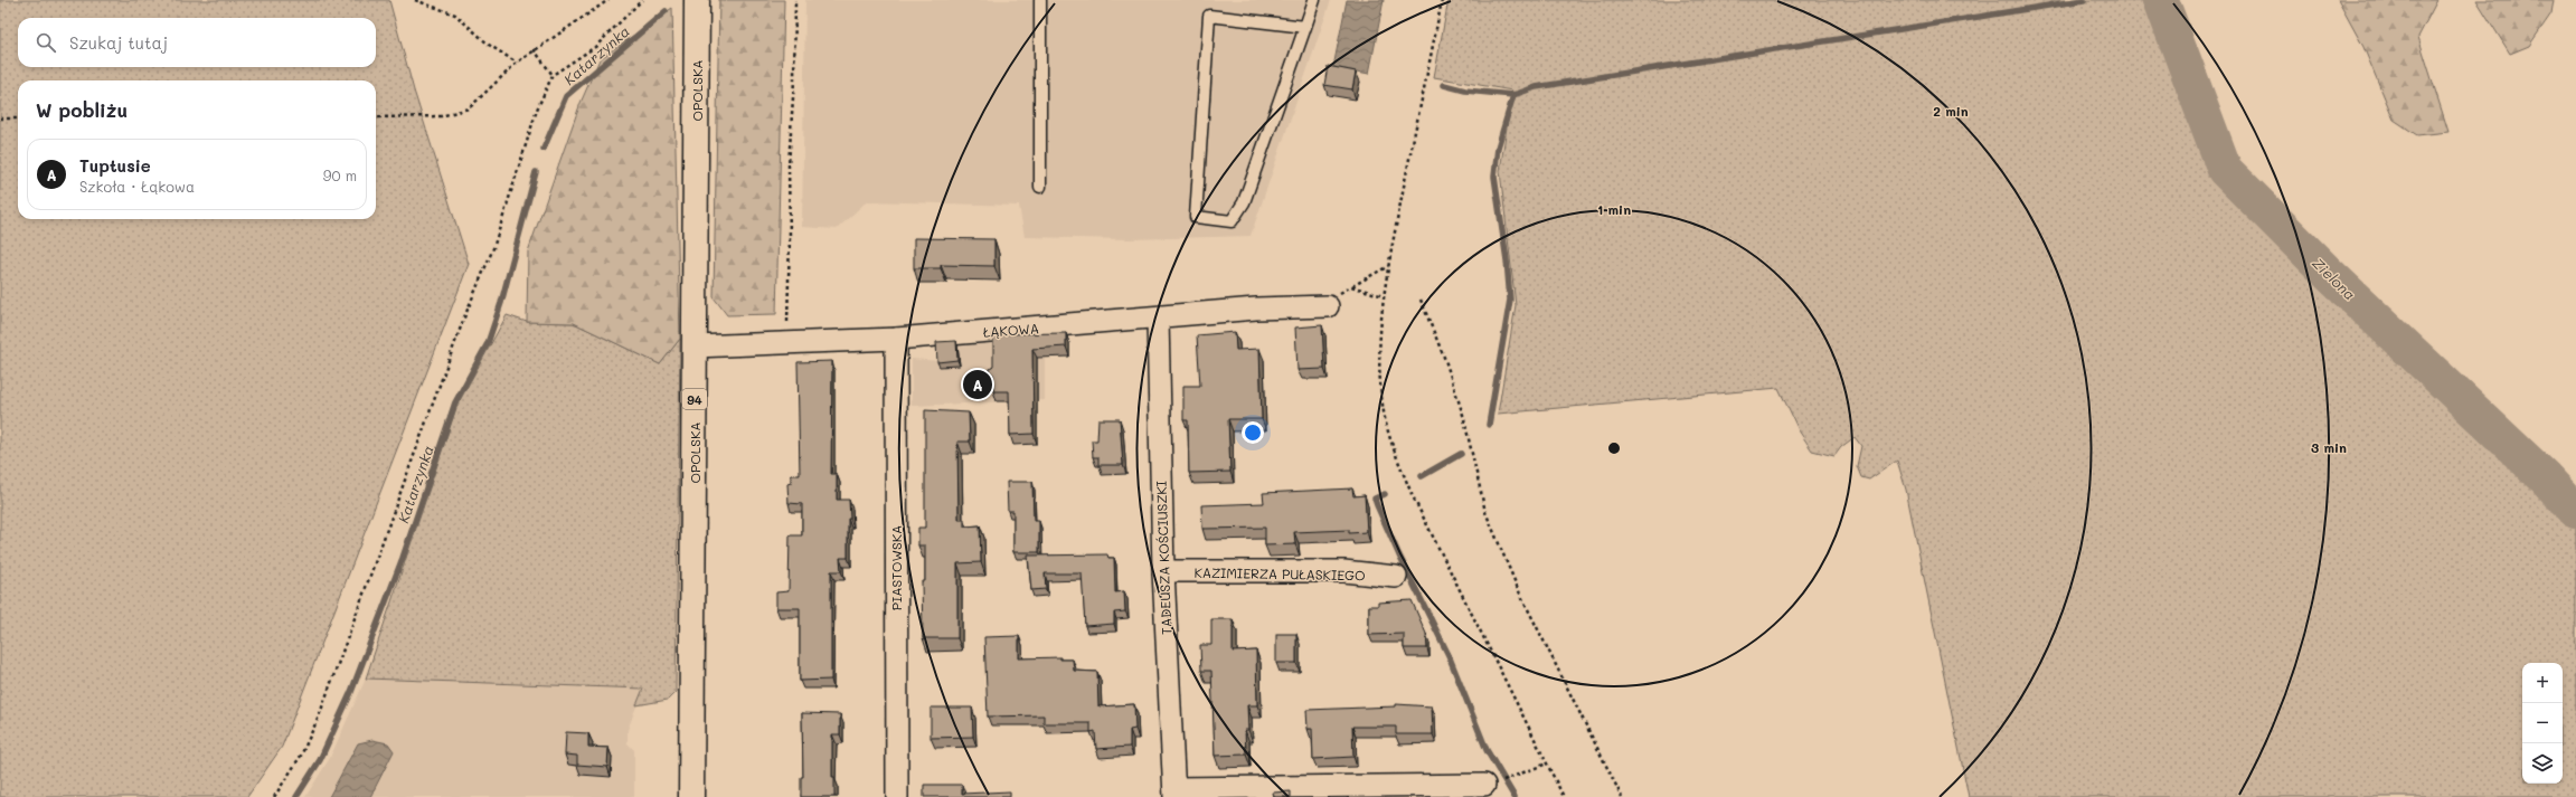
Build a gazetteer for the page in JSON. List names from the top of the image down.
{
  "streets": {
    "main road": ["OPOLSKA", "94"],
    "street": [
      "ŁĄKOWA",
      "TADEUSZA KOŚCIUSZKI",
      "PIASTOWSKA",
      "KAZIMIERZA PUŁASKIEGO"
    ]
  },
  "crossings": [
    ["OPOLSKA", "ŁĄKOWA"],
    ["ŁĄKOWA", "TADEUSZA KOŚCIUSZKI"],
    ["ŁĄKOWA", "PIASTOWSKA"],
    ["TADEUSZA KOŚCIUSZKI", "KAZIMIERZA PUŁASKIEGO"]
  ],
  "water": ["Katarzynka", "Zielona"],
  "page": {
    "search": "Szukaj tutaj",
    "heading": "W pobliżu",
    "list": [
      {
        "mark": "A",
        "name": "Tuptusie",
        "note": "Szkoła · Łąkowa",
        "value": "90 m"
      }
    ],
    "pins": "A",
    "map_buttons": ["+", "−"]
  },
  "rings": ["2 min", "1 min", "3 min"]
}
